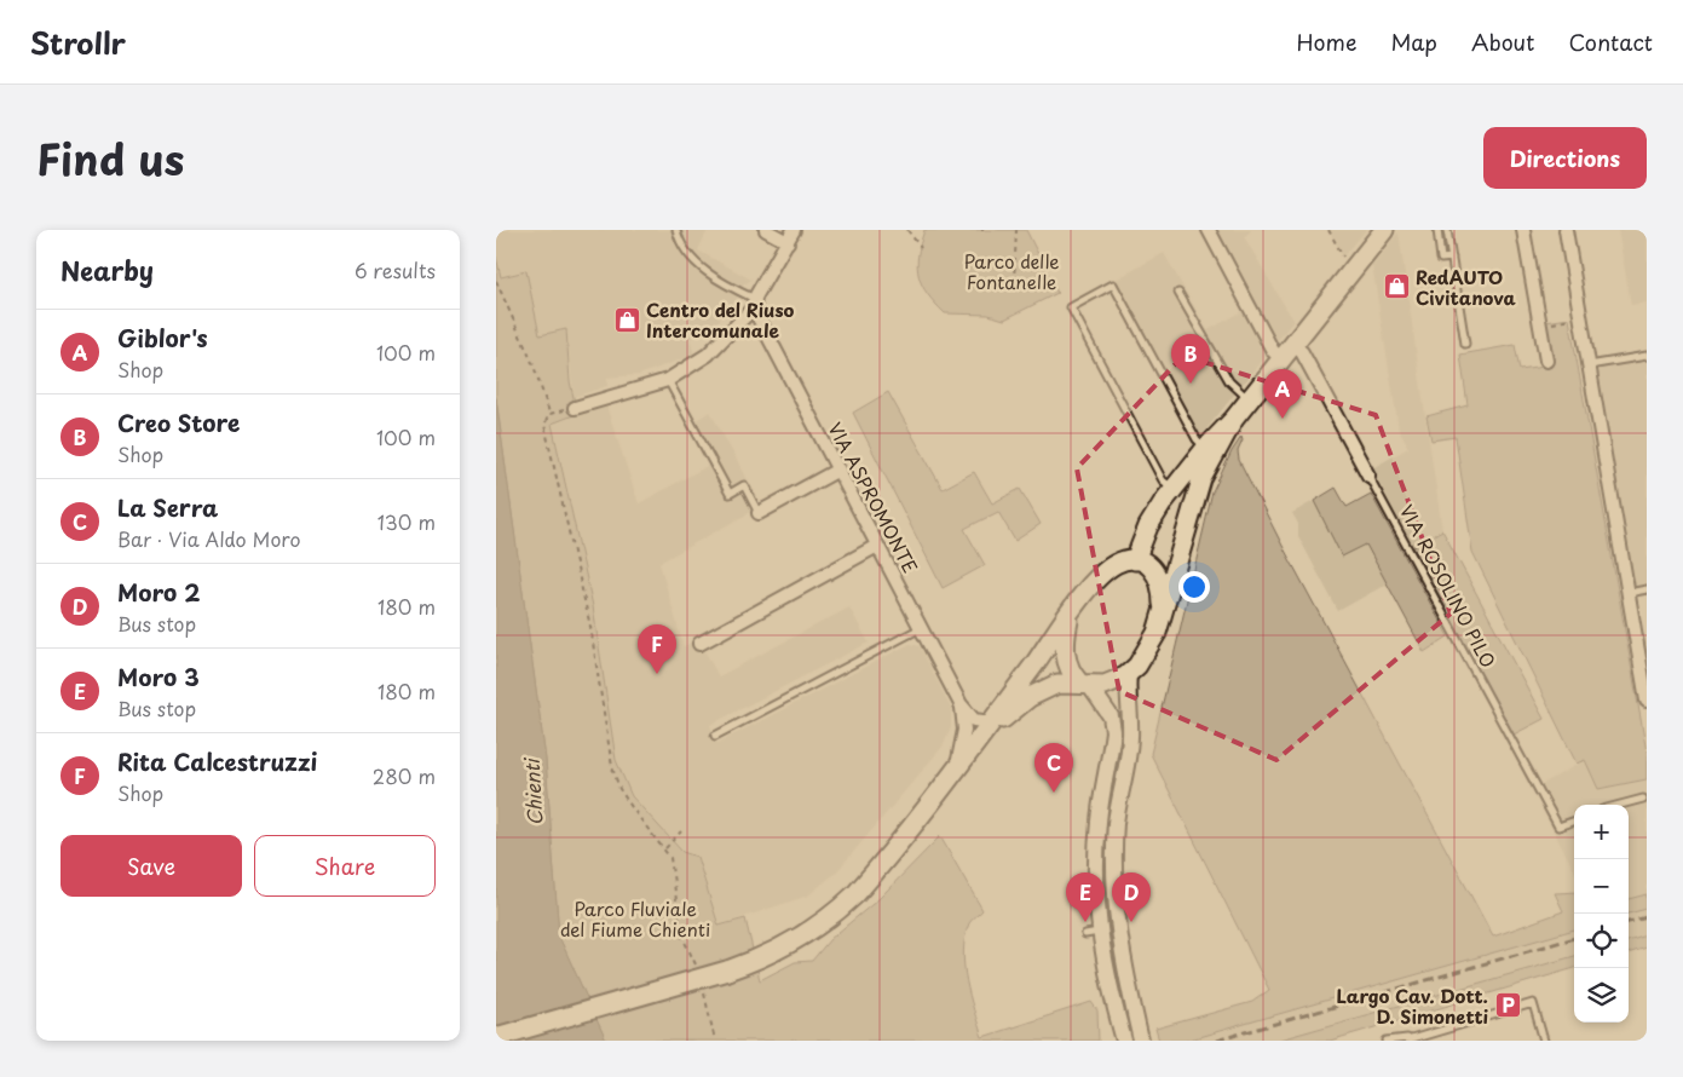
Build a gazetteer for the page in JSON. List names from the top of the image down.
{
  "streets": {
    "street": ["VIA ASPROMONTE", "VIA ROSOLINO PILO"]
  },
  "water": ["Chienti"],
  "parks": ["Parco delle Fontanelle", "Parco Fluviale del Fiume Chienti"],
  "places": {
    "shop": ["RedAUTO Civitanova", "Centro del Riuso Intercomunale"],
    "parking": ["Largo Cav. Dott. D. Simonetti"]
  },
  "page": {
    "header": "Strollr",
    "nav": [
      "Home",
      "Map",
      "About",
      "Contact"
    ],
    "title": "Find us",
    "buttons": [
      "Directions",
      ["Save", "Share"]
    ],
    "heading": ["Nearby", "6 results"],
    "list": [
      {
        "mark": "A",
        "name": "Giblor's",
        "note": "Shop",
        "value": "100 m"
      },
      {
        "mark": "B",
        "name": "Creo Store",
        "note": "Shop",
        "value": "100 m"
      },
      {
        "mark": "C",
        "name": "La Serra",
        "note": "Bar · Via Aldo Moro",
        "value": "130 m"
      },
      {
        "mark": "D",
        "name": "Moro 2",
        "note": "Bus stop",
        "value": "180 m"
      },
      {
        "mark": "E",
        "name": "Moro 3",
        "note": "Bus stop",
        "value": "180 m"
      },
      {
        "mark": "F",
        "name": "Rita Calcestruzzi",
        "note": "Shop",
        "value": "280 m"
      }
    ],
    "pins": [
      "B",
      "A",
      "F",
      "C",
      "D",
      "E"
    ],
    "map_buttons": ["+", "−"]
  }
}
